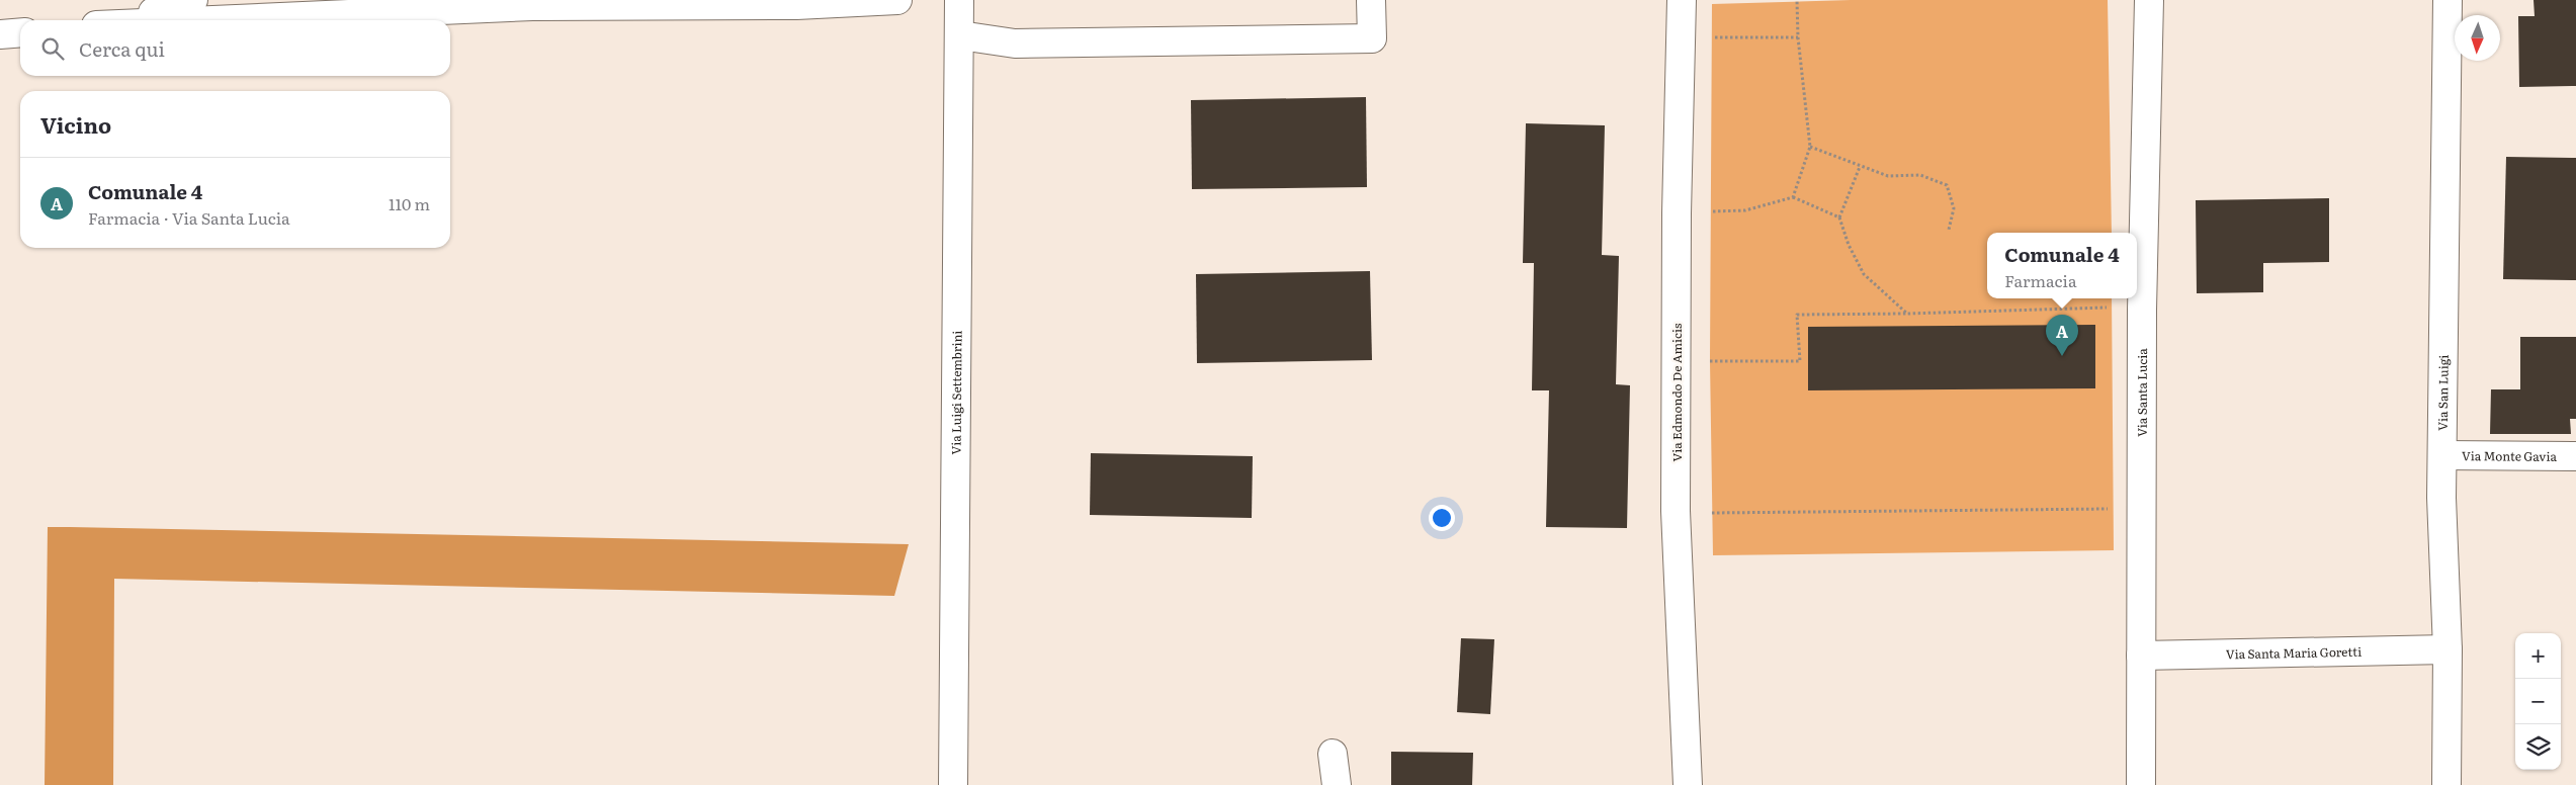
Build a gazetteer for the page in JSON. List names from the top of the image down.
{
  "streets": {
    "street": [
      "Via Luigi Settembrini",
      "Via Edmondo De Amicis",
      "Via Santa Lucia",
      "Via San Luigi",
      "Via Monte Gavia",
      "Via Santa Maria Goretti"
    ]
  },
  "crossings": [
    ["Via Santa Lucia", "Via Santa Maria Goretti"],
    ["Via San Luigi", "Via Monte Gavia"],
    ["Via San Luigi", "Via Santa Maria Goretti"]
  ],
  "north": "bottom",
  "page": {
    "search": "Cerca qui",
    "heading": "Vicino",
    "list": [
      {
        "mark": "A",
        "name": "Comunale 4",
        "note": "Farmacia · Via Santa Lucia",
        "value": "110 m"
      }
    ],
    "popup": ["Comunale 4", "Farmacia"],
    "pins": "A",
    "map_buttons": ["+", "−"]
  }
}
